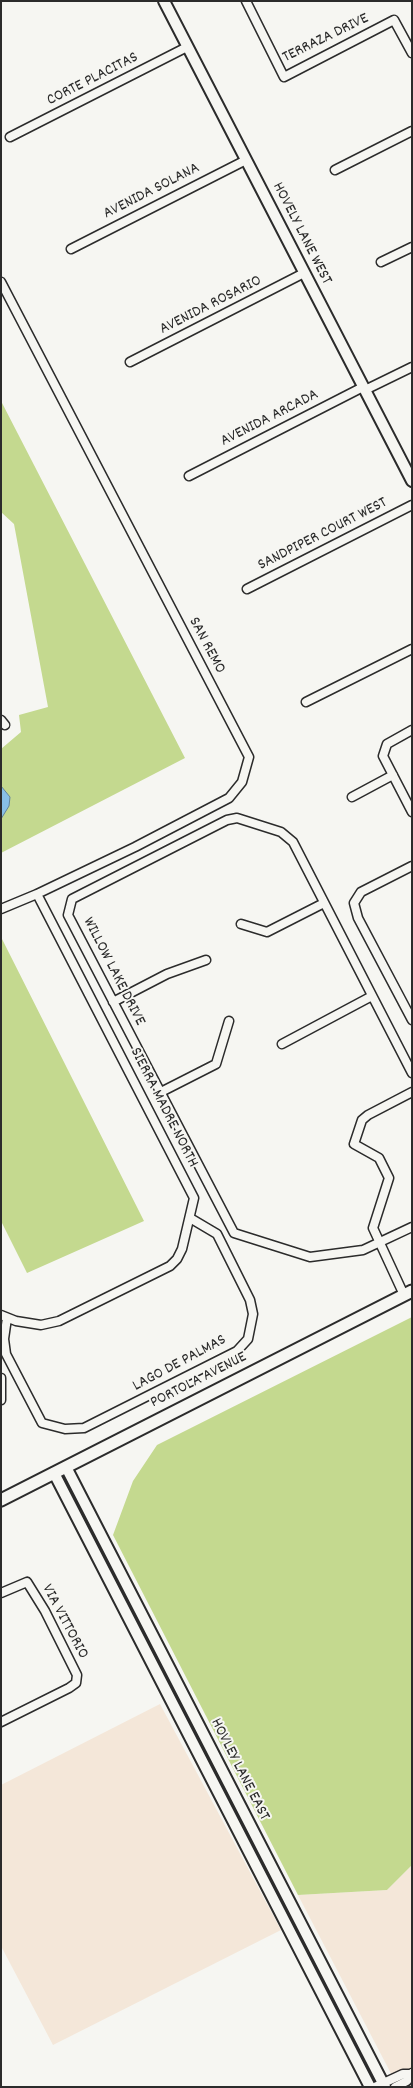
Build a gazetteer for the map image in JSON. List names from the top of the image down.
{
  "streets": {
    "main road": ["PORTOLA AVENUE"],
    "street": [
      "TERRAZA DRIVE",
      "CORTE PLACITAS",
      "AVENIDA SOLANA",
      "HOVELY LANE WEST",
      "AVENIDA ROSARIO",
      "AVENIDA ARCADA",
      "SANDPIPER COURT WEST",
      "SAN REMO",
      "WILLOW LAKE DRIVE",
      "SIERRA MADRE NORTH",
      "LAGO DE PALMAS",
      "VIA VITTORIO",
      "HOVLEY LANE EAST"
    ]
  },
  "crossings": [
    ["CORTE PLACITAS", "HOVELY LANE WEST"],
    ["AVENIDA SOLANA", "HOVELY LANE WEST"],
    ["HOVELY LANE WEST", "AVENIDA ROSARIO"],
    ["HOVELY LANE WEST", "AVENIDA ARCADA"],
    ["SAN REMO", "SIERRA MADRE NORTH"],
    ["SIERRA MADRE NORTH", "LAGO DE PALMAS"],
    ["PORTOLA AVENUE", "HOVLEY LANE EAST"]
  ]
}
